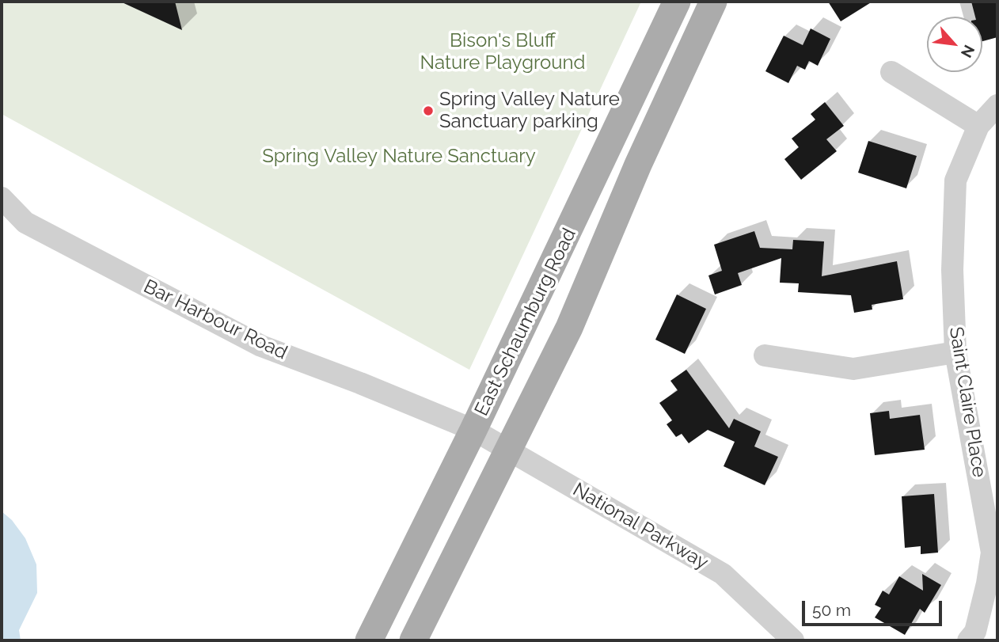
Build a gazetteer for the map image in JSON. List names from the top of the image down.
{
  "streets": {
    "main road": ["East Schaumburg Road"],
    "street": ["Bar Harbour Road", "Saint Claire Place", "National Parkway"]
  },
  "crossings": [
    ["Bar Harbour Road", "East Schaumburg Road"],
    ["Bar Harbour Road", "National Parkway"],
    ["East Schaumburg Road", "National Parkway"]
  ],
  "parks": ["Bison's Bluff Nature Playground", "Spring Valley Nature Sanctuary"],
  "places": ["Spring Valley Nature Sanctuary parking"],
  "scale_bar": "50 m",
  "north": "bottom right"
}
